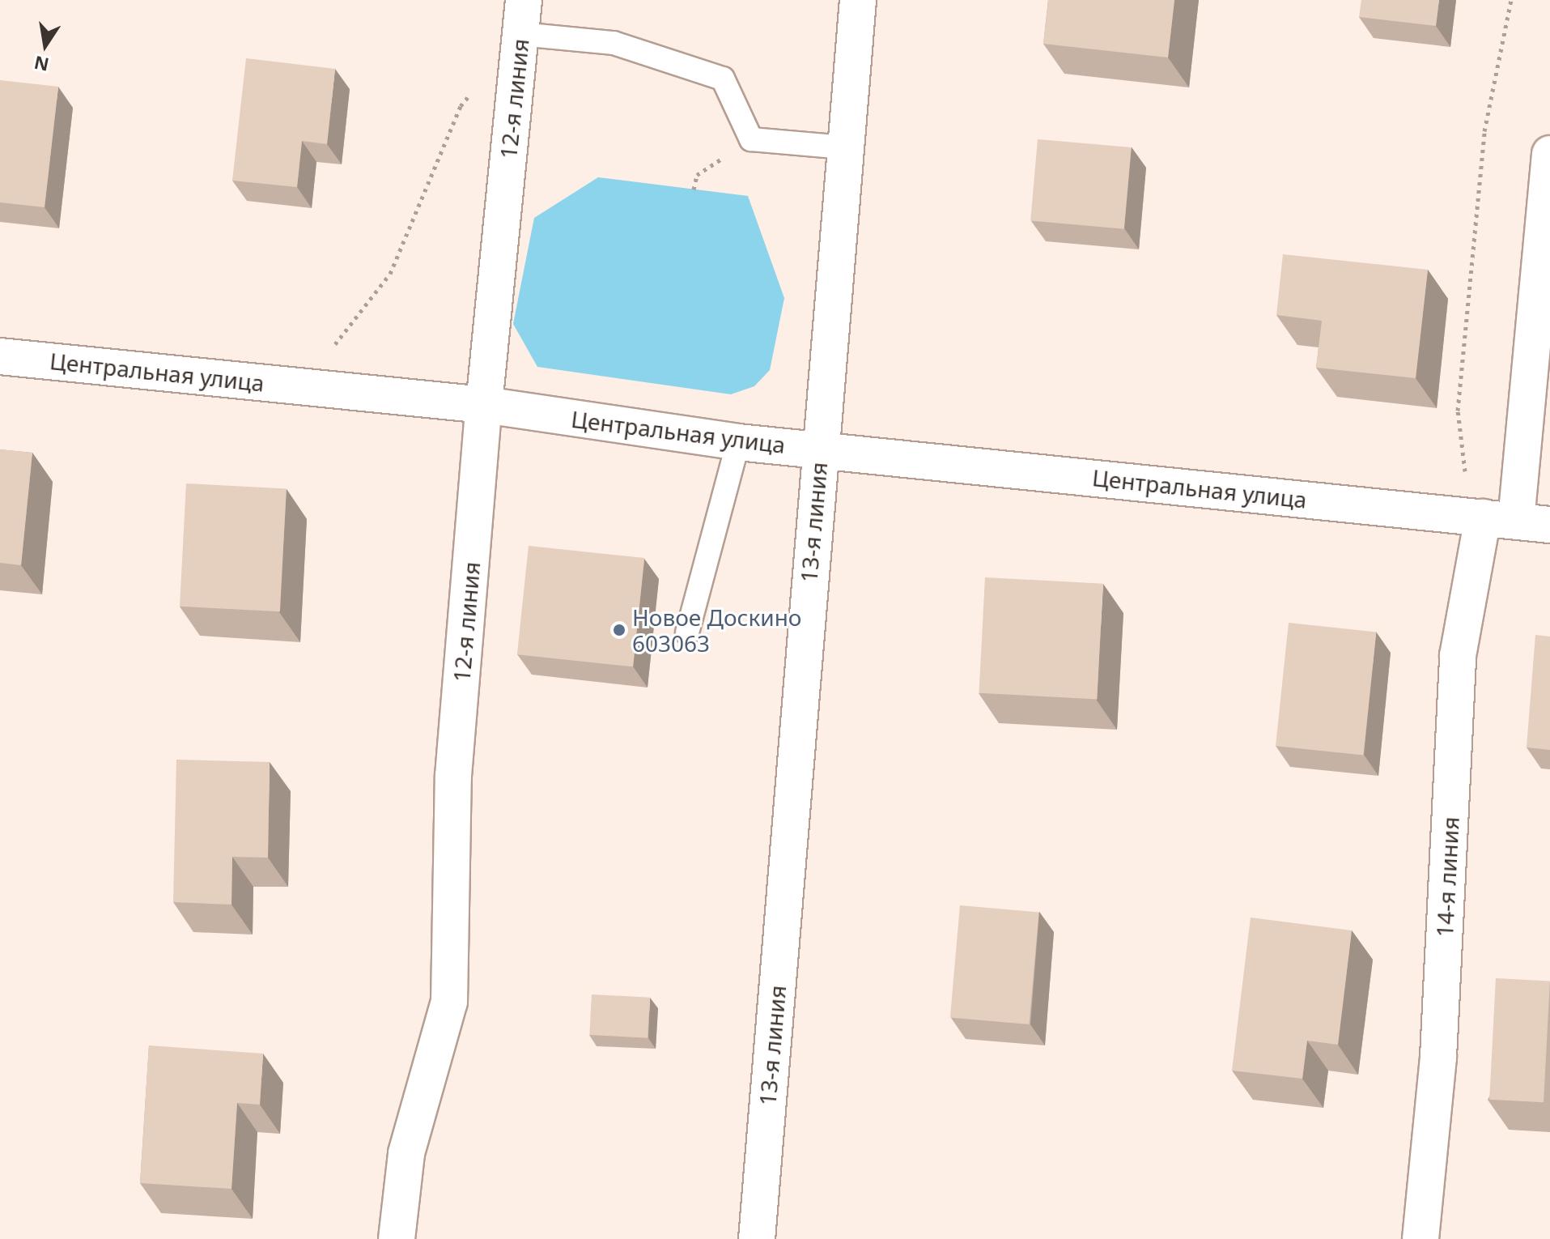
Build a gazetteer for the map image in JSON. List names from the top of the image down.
{
  "streets": {
    "street": [
      "12-я линия",
      "Центральная улица",
      "13-я линия",
      "14-я линия"
    ]
  },
  "crossings": [
    ["12-я линия", "Центральная улица"],
    ["Центральная улица", "13-я линия"],
    ["Центральная улица", "14-я линия"]
  ],
  "places": ["Новое Доскино 603063"],
  "north": "bottom"
}
